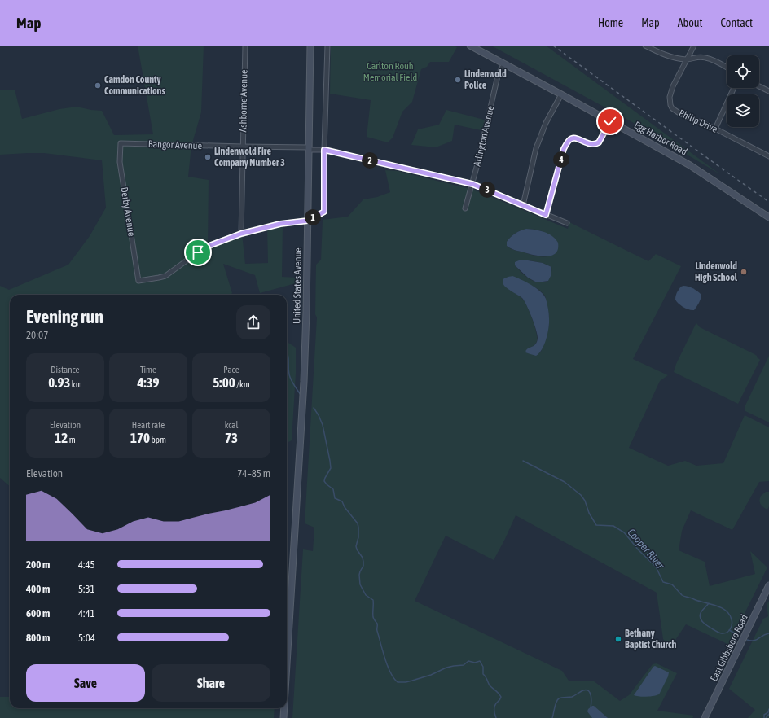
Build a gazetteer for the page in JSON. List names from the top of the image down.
{
  "streets": {
    "street": [
      "Ashborne Avenue",
      "Philip Drive",
      "Arlington Avenue",
      "Egg Harbor Road",
      "Bangor Avenue",
      "Derby Avenue",
      "United States Avenue",
      "East Gibbsboro Road"
    ]
  },
  "crossings": [
    ["Ashborne Avenue", "Bangor Avenue"],
    ["Ashborne Avenue", "Derby Avenue"],
    ["Arlington Avenue", "Egg Harbor Road"],
    ["Arlington Avenue", "Bangor Avenue"],
    ["Bangor Avenue", "Derby Avenue"],
    ["Bangor Avenue", "United States Avenue"]
  ],
  "water": ["Cooper River"],
  "parks": ["Carlton Rouh Memorial Field"],
  "places": [
    "Lindenwold Police",
    "Camdon County Communications",
    "Lindenwold Fire Company Number 3",
    "Lindenwold High School",
    "Bethany Baptist Church"
  ],
  "page": {
    "header": "Map",
    "nav": [
      "Home",
      "Map",
      "About",
      "Contact"
    ],
    "pins": [
      "4",
      "2",
      "3",
      "1"
    ],
    "heading": ["Evening run", "20:07"],
    "stats": [
      ["Distance", "0.93 km"],
      ["Time", "4:39"],
      ["Pace", "5:00 /km"],
      ["Elevation", "12 m"],
      ["Heart rate", "170 bpm"],
      ["kcal", "73"]
    ],
    "chart": ["Elevation", "74–85 m"],
    "list": [
      {
        "name": "200 m",
        "note": "4:45"
      },
      {
        "name": "400 m",
        "note": "5:31"
      },
      {
        "name": "600 m",
        "note": "4:41"
      },
      {
        "name": "800 m",
        "note": "5:04"
      }
    ],
    "buttons": ["Save", "Share"]
  }
}
